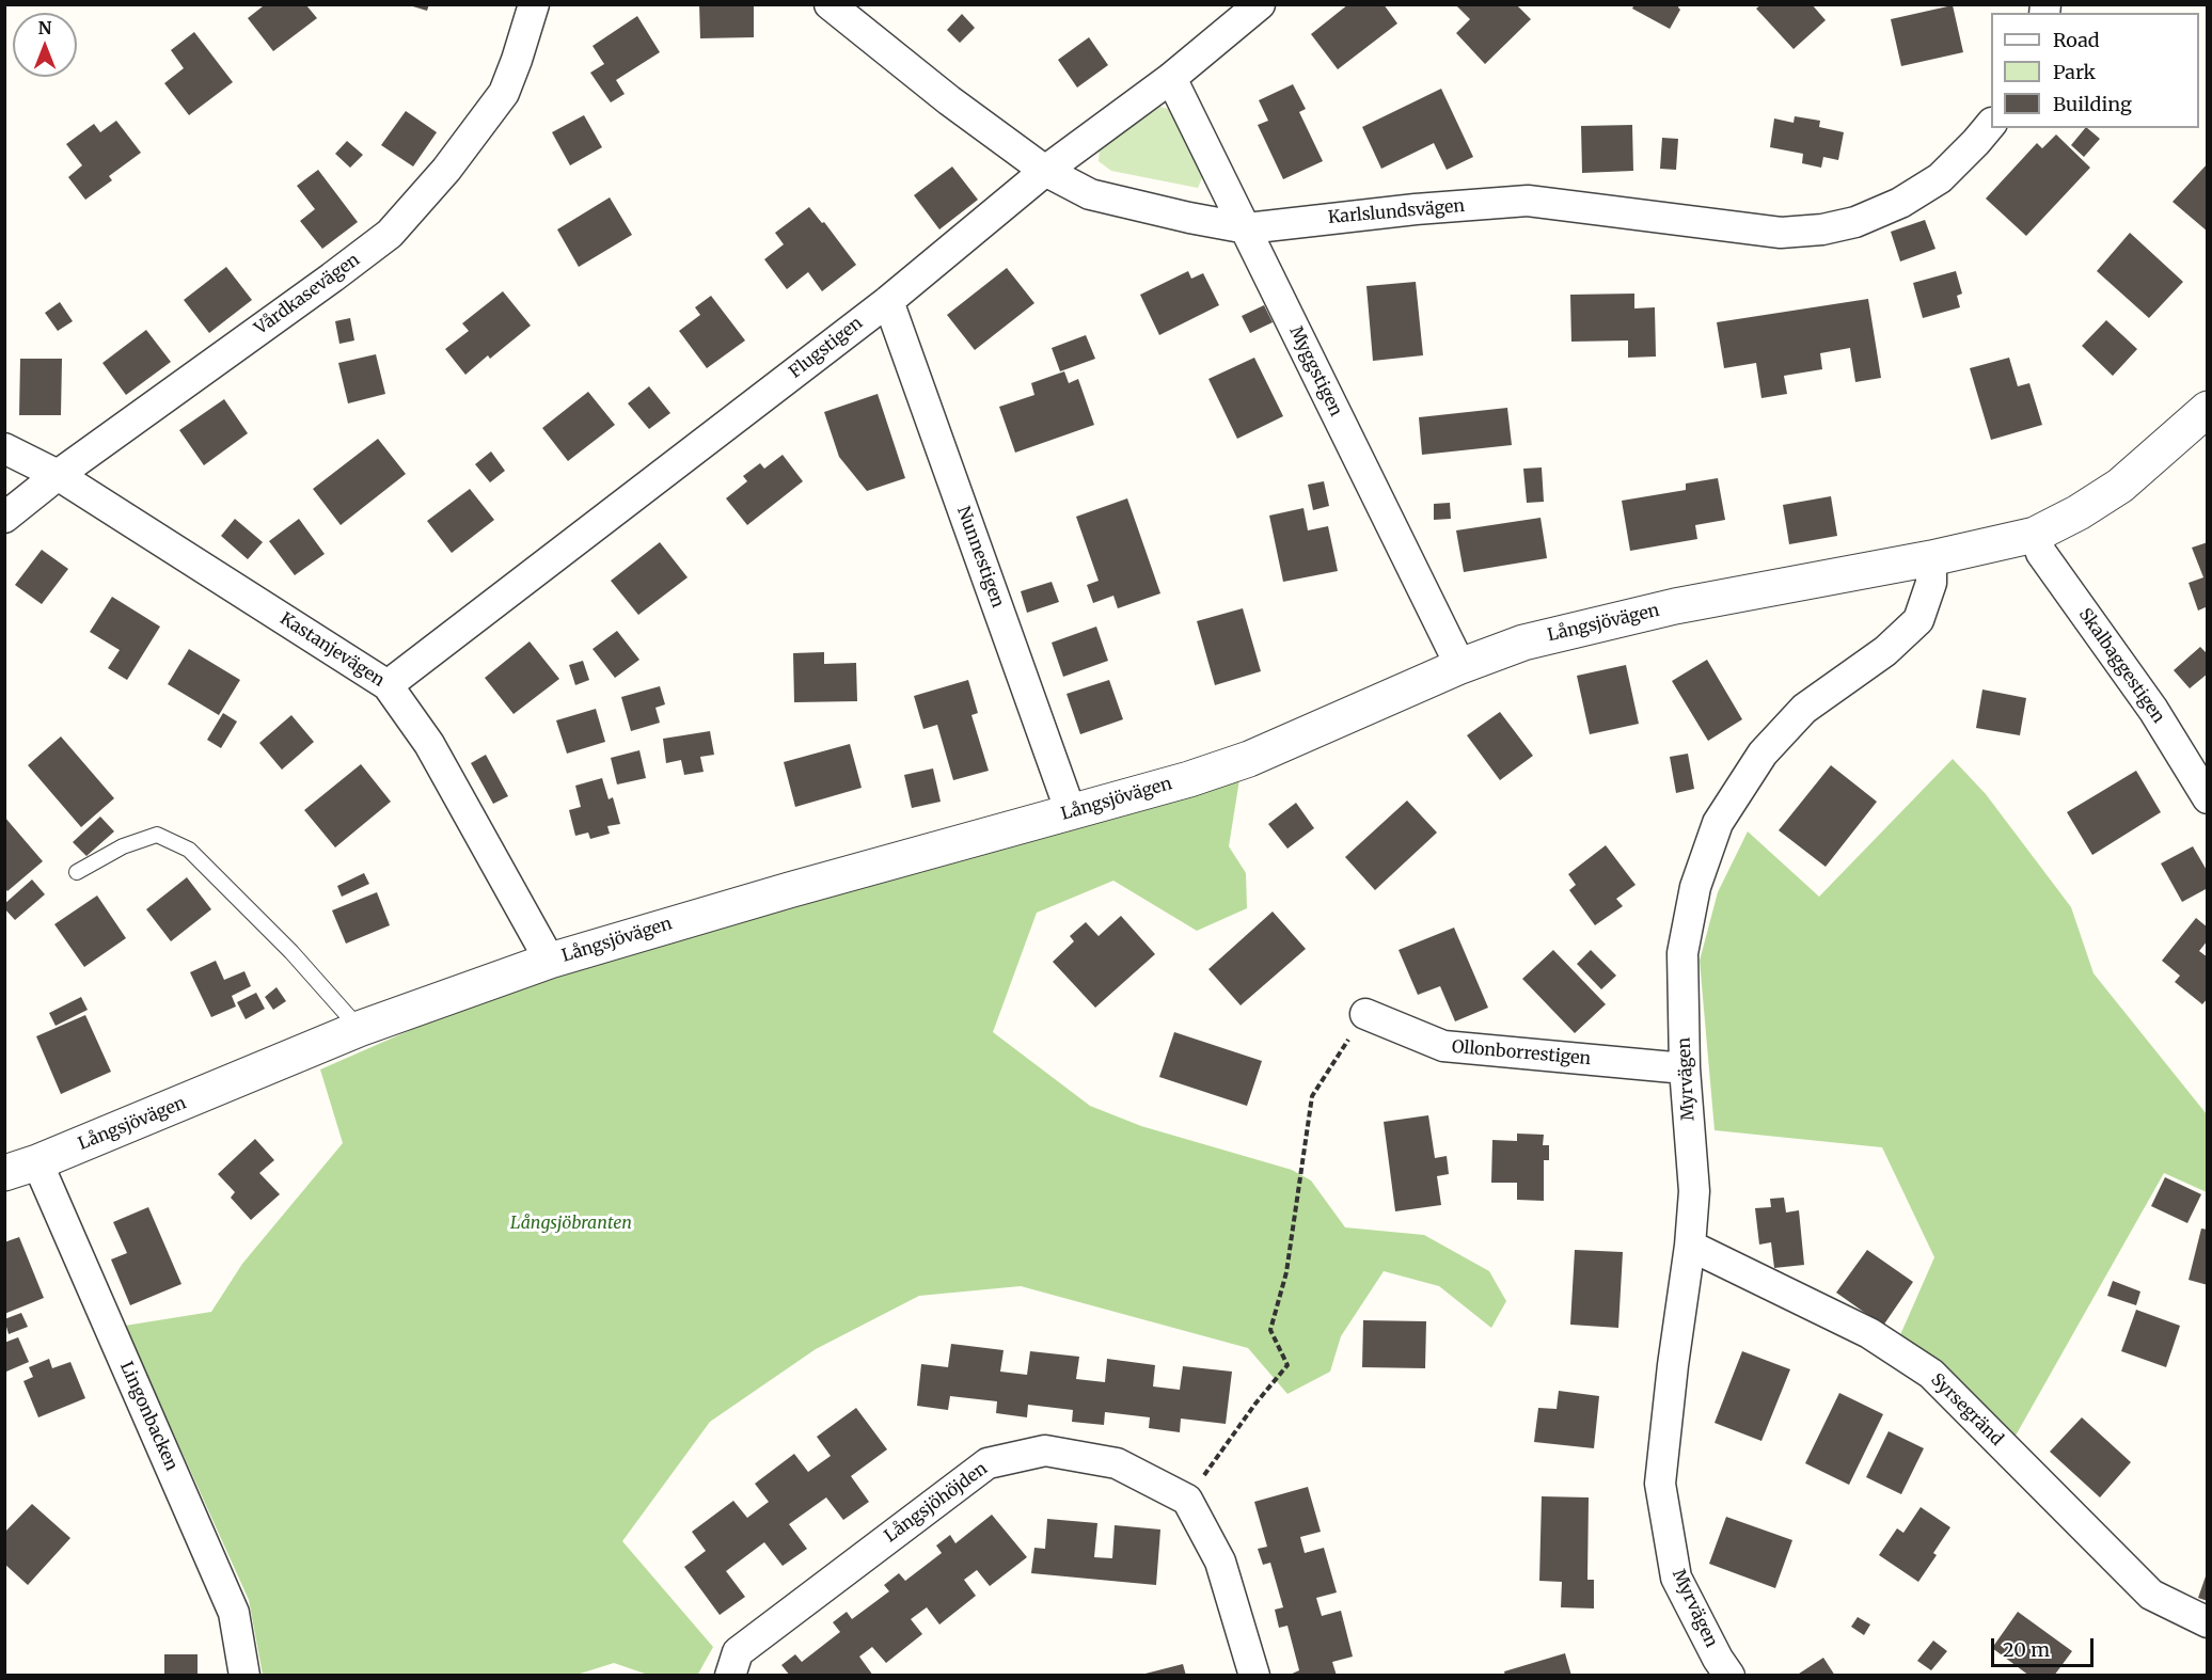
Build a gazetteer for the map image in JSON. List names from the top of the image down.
{
  "streets": {
    "street": [
      "Karlslundsvägen",
      "Vårdkasevägen",
      "Flugstigen",
      "Myggstigen",
      "Nunnestigen",
      "Långsjövägen",
      "Kastanjevägen",
      "Skalbaggestigen",
      "Ollonborrestigen",
      "Myrvägen",
      "Syrsegränd",
      "Lingonbacken",
      "Långsjöhöjden"
    ]
  },
  "crossings": [
    ["Karlslundsvägen", "Flugstigen"],
    ["Karlslundsvägen", "Myggstigen"],
    ["Vårdkasevägen", "Kastanjevägen"],
    ["Flugstigen", "Myggstigen"],
    ["Flugstigen", "Nunnestigen"],
    ["Flugstigen", "Kastanjevägen"],
    ["Myggstigen", "Långsjövägen"],
    ["Nunnestigen", "Långsjövägen"],
    ["Långsjövägen", "Kastanjevägen"],
    ["Långsjövägen", "Skalbaggestigen"],
    ["Långsjövägen", "Myrvägen"],
    ["Långsjövägen", "Lingonbacken"],
    ["Ollonborrestigen", "Myrvägen"],
    ["Myrvägen", "Syrsegränd"]
  ],
  "parks": ["Långsjöbranten"],
  "legend": ["Road", "Park", "Building"],
  "scale_bar": "20 m",
  "north": "top"
}
